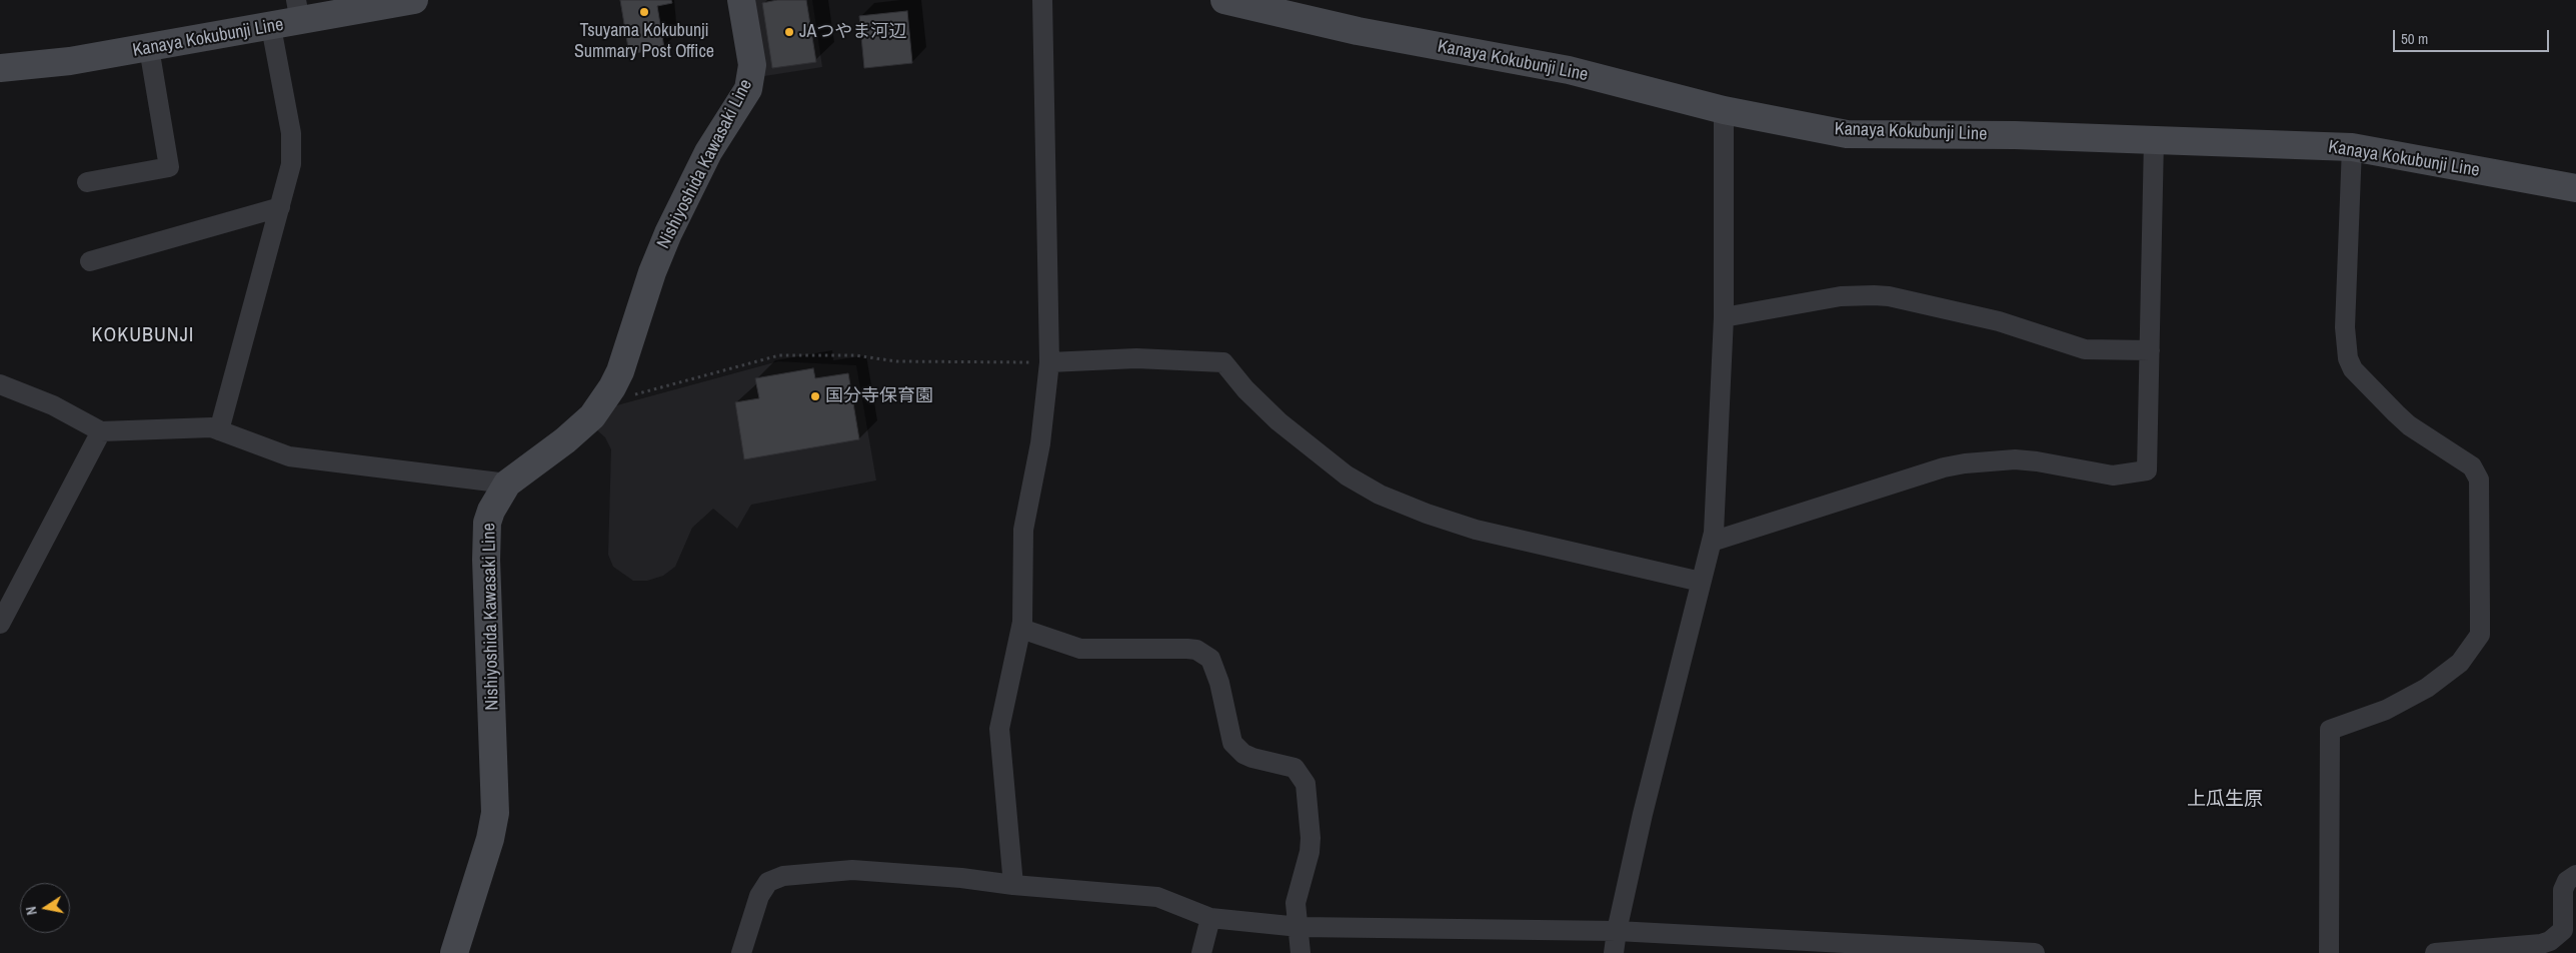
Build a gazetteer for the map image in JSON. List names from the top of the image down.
{
  "streets": {
    "main road": ["Kanaya Kokubunji Line", "Nishiyoshida Kawasaki Line"]
  },
  "districts": ["KOKUBUNJI", "上瓜生原"],
  "places": ["Tsuyama Kokubunji Summary Post Office", "JAつやま河辺", "国分寺保育園"],
  "scale_bar": "50 m",
  "north": "left"
}
